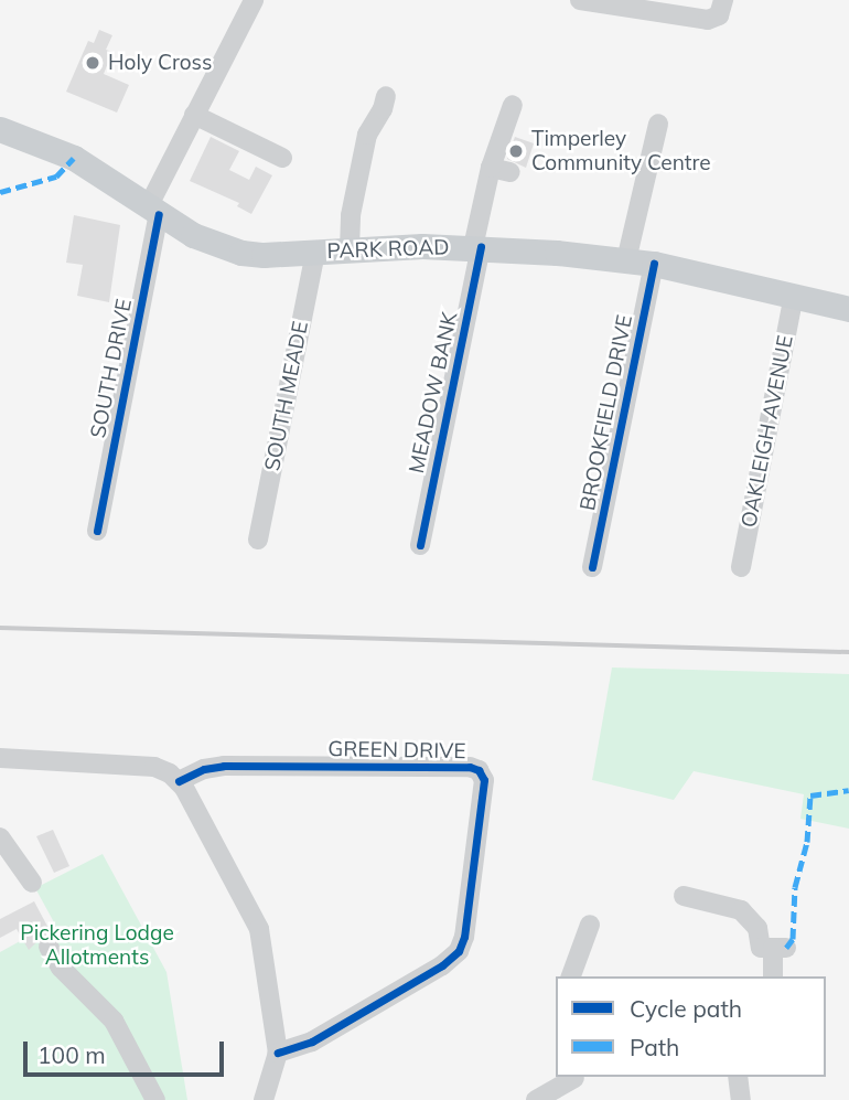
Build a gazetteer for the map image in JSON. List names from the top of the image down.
{
  "streets": {
    "main road": ["PARK ROAD"],
    "street": [
      "SOUTH DRIVE",
      "MEADOW BANK",
      "SOUTH MEADE",
      "BROOKFIELD DRIVE",
      "OAKLEIGH AVENUE",
      "GREEN DRIVE"
    ]
  },
  "crossings": [
    ["PARK ROAD", "SOUTH DRIVE"],
    ["PARK ROAD", "MEADOW BANK"],
    ["PARK ROAD", "SOUTH MEADE"],
    ["PARK ROAD", "BROOKFIELD DRIVE"],
    ["PARK ROAD", "OAKLEIGH AVENUE"]
  ],
  "parks": ["Pickering Lodge Allotments"],
  "places": ["Holy Cross", "Timperley Community Centre"],
  "legend": ["Cycle path", "Path"],
  "scale_bar": "100 m"
}
